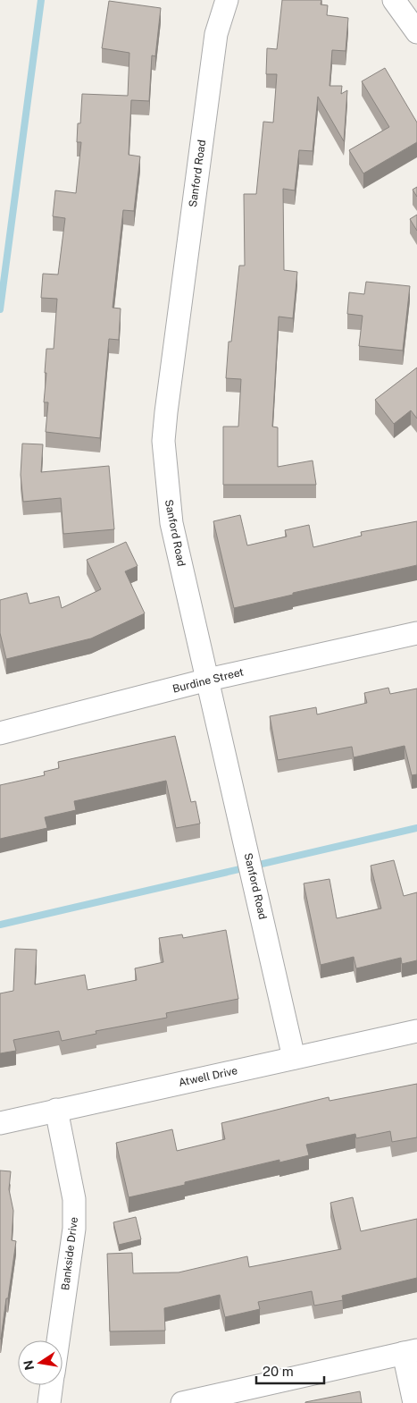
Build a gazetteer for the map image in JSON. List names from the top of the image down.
{
  "streets": {
    "street": [
      "Sanford Road",
      "Burdine Street",
      "Atwell Drive",
      "Bankside Drive"
    ]
  },
  "crossings": [
    ["Sanford Road", "Burdine Street"],
    ["Sanford Road", "Atwell Drive"],
    ["Atwell Drive", "Bankside Drive"]
  ],
  "scale_bar": "20 m",
  "north": "left"
}
